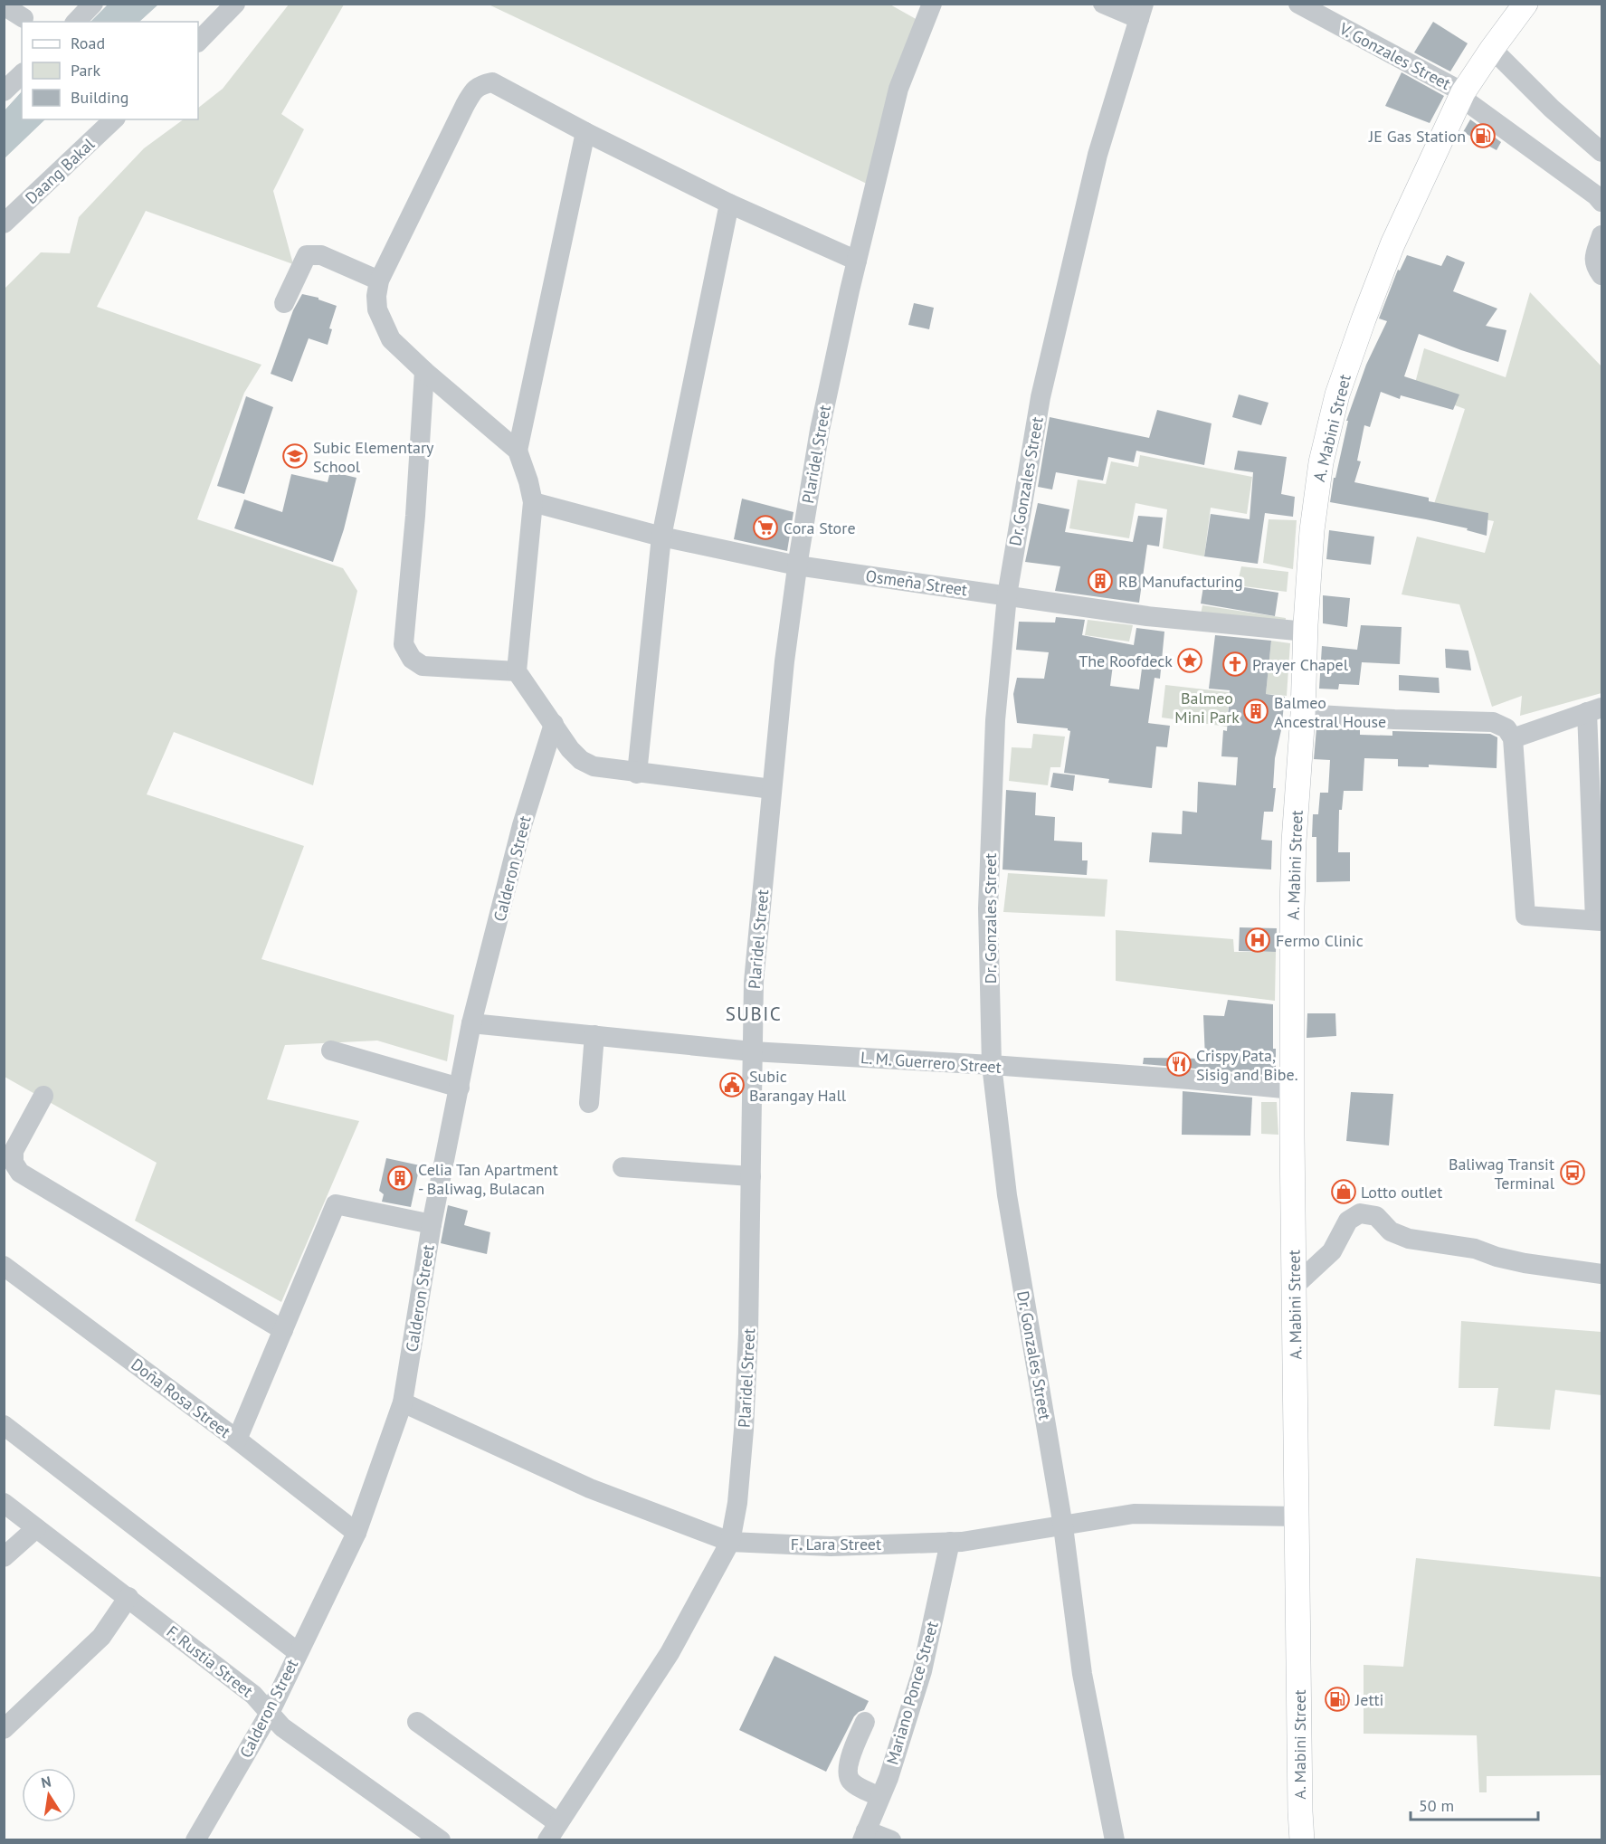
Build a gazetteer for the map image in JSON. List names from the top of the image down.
{
  "streets": {
    "main road": ["A. Mabini Street"],
    "street": [
      "V. Gonzales Street",
      "Daang Bakal",
      "Plaridel Street",
      "Dr. Gonzales Street",
      "Osmeña Street",
      "Calderon Street",
      "L. M. Guerrero Street",
      "Doña Rosa Street",
      "F. Lara Street",
      "F. Rustia Street",
      "Mariano Ponce Street"
    ]
  },
  "crossings": [
    ["V. Gonzales Street", "A. Mabini Street"],
    ["A. Mabini Street", "Osmeña Street"],
    ["A. Mabini Street", "L. M. Guerrero Street"],
    ["A. Mabini Street", "F. Lara Street"],
    ["Plaridel Street", "Osmeña Street"],
    ["Plaridel Street", "L. M. Guerrero Street"],
    ["Plaridel Street", "F. Lara Street"],
    ["Dr. Gonzales Street", "Osmeña Street"],
    ["Dr. Gonzales Street", "L. M. Guerrero Street"],
    ["Dr. Gonzales Street", "F. Lara Street"],
    ["Calderon Street", "L. M. Guerrero Street"],
    ["Calderon Street", "Doña Rosa Street"],
    ["Calderon Street", "F. Lara Street"],
    ["Calderon Street", "F. Rustia Street"],
    ["F. Lara Street", "Mariano Ponce Street"]
  ],
  "districts": ["SUBIC"],
  "parks": ["Balmeo Mini Park"],
  "places": {
    "fuel station": ["JE Gas Station", "Jetti"],
    "school or university": ["Subic Elementary School"],
    "supermarket": ["Cora Store"],
    "building": ["RB Manufacturing", "Balmeo Ancestral House", "Celia Tan Apartment - Baliwag, Bulacan"],
    "place": ["The Roofdeck"],
    "church": ["Prayer Chapel"],
    "hospital": ["Fermo Clinic"],
    "restaurant": ["Crispy Pata, Sisig and Bibe."],
    "public building": ["Subic Barangay Hall"],
    "bus stop": ["Baliwag Transit Terminal"],
    "shop": ["Lotto outlet"]
  },
  "legend": ["Road", "Park", "Building"],
  "scale_bar": "50 m",
  "north": "top"
}
